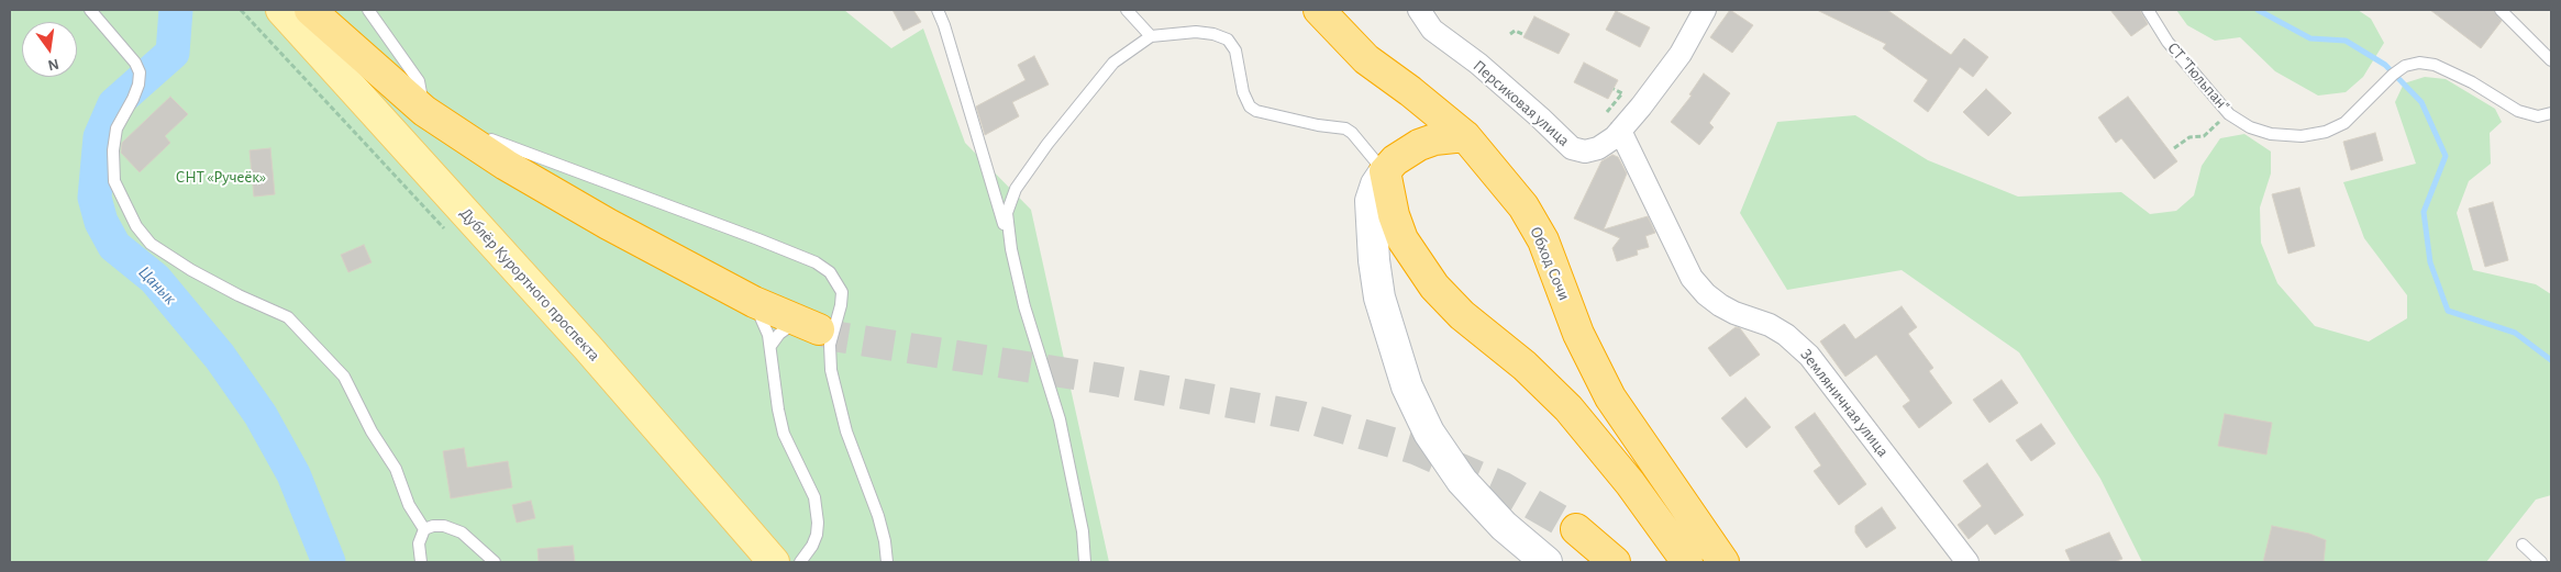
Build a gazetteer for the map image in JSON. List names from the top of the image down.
{
  "streets": {
    "highway": ["Обход Сочи"],
    "main road": ["Дублёр Курортного проспекта"],
    "street": ["Персиковая улица", "Земляничная улица"],
    "lane": ["СТ \"Тюльпан\""]
  },
  "crossings": [
    ["Персиковая улица", "Земляничная улица"]
  ],
  "water": ["Цанык"],
  "parks": ["СНТ «Ручеёк»"],
  "north": "bottom"
}
